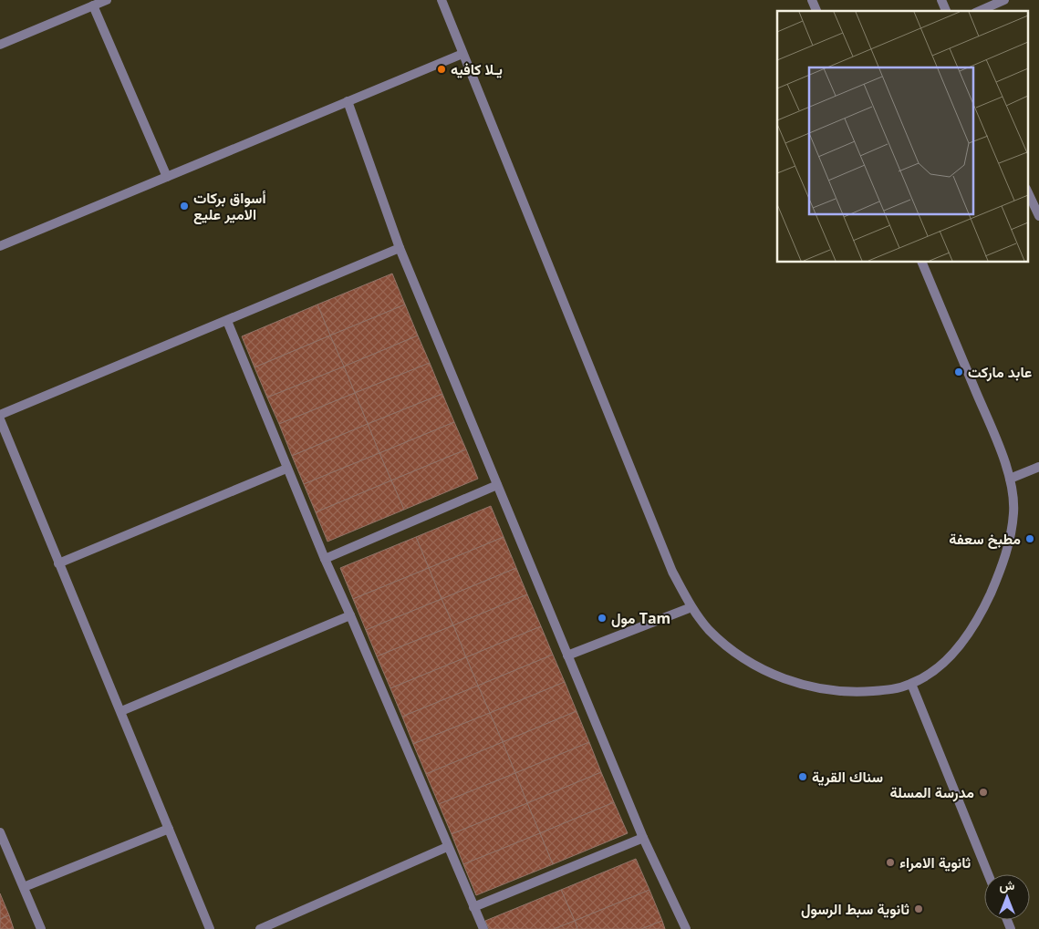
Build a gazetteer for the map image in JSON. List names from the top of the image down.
{
  "places": [
    "يـلا كافيه",
    "أسواق بركات الامير عليع",
    "عابد ماركت",
    "مطبخ سعفة",
    "مول Tam",
    "سناك القرية",
    "مدرسة المسلة",
    "ثانوية الامراء",
    "ثانوية سبط الرسول"
  ],
  "north": "top"
}
